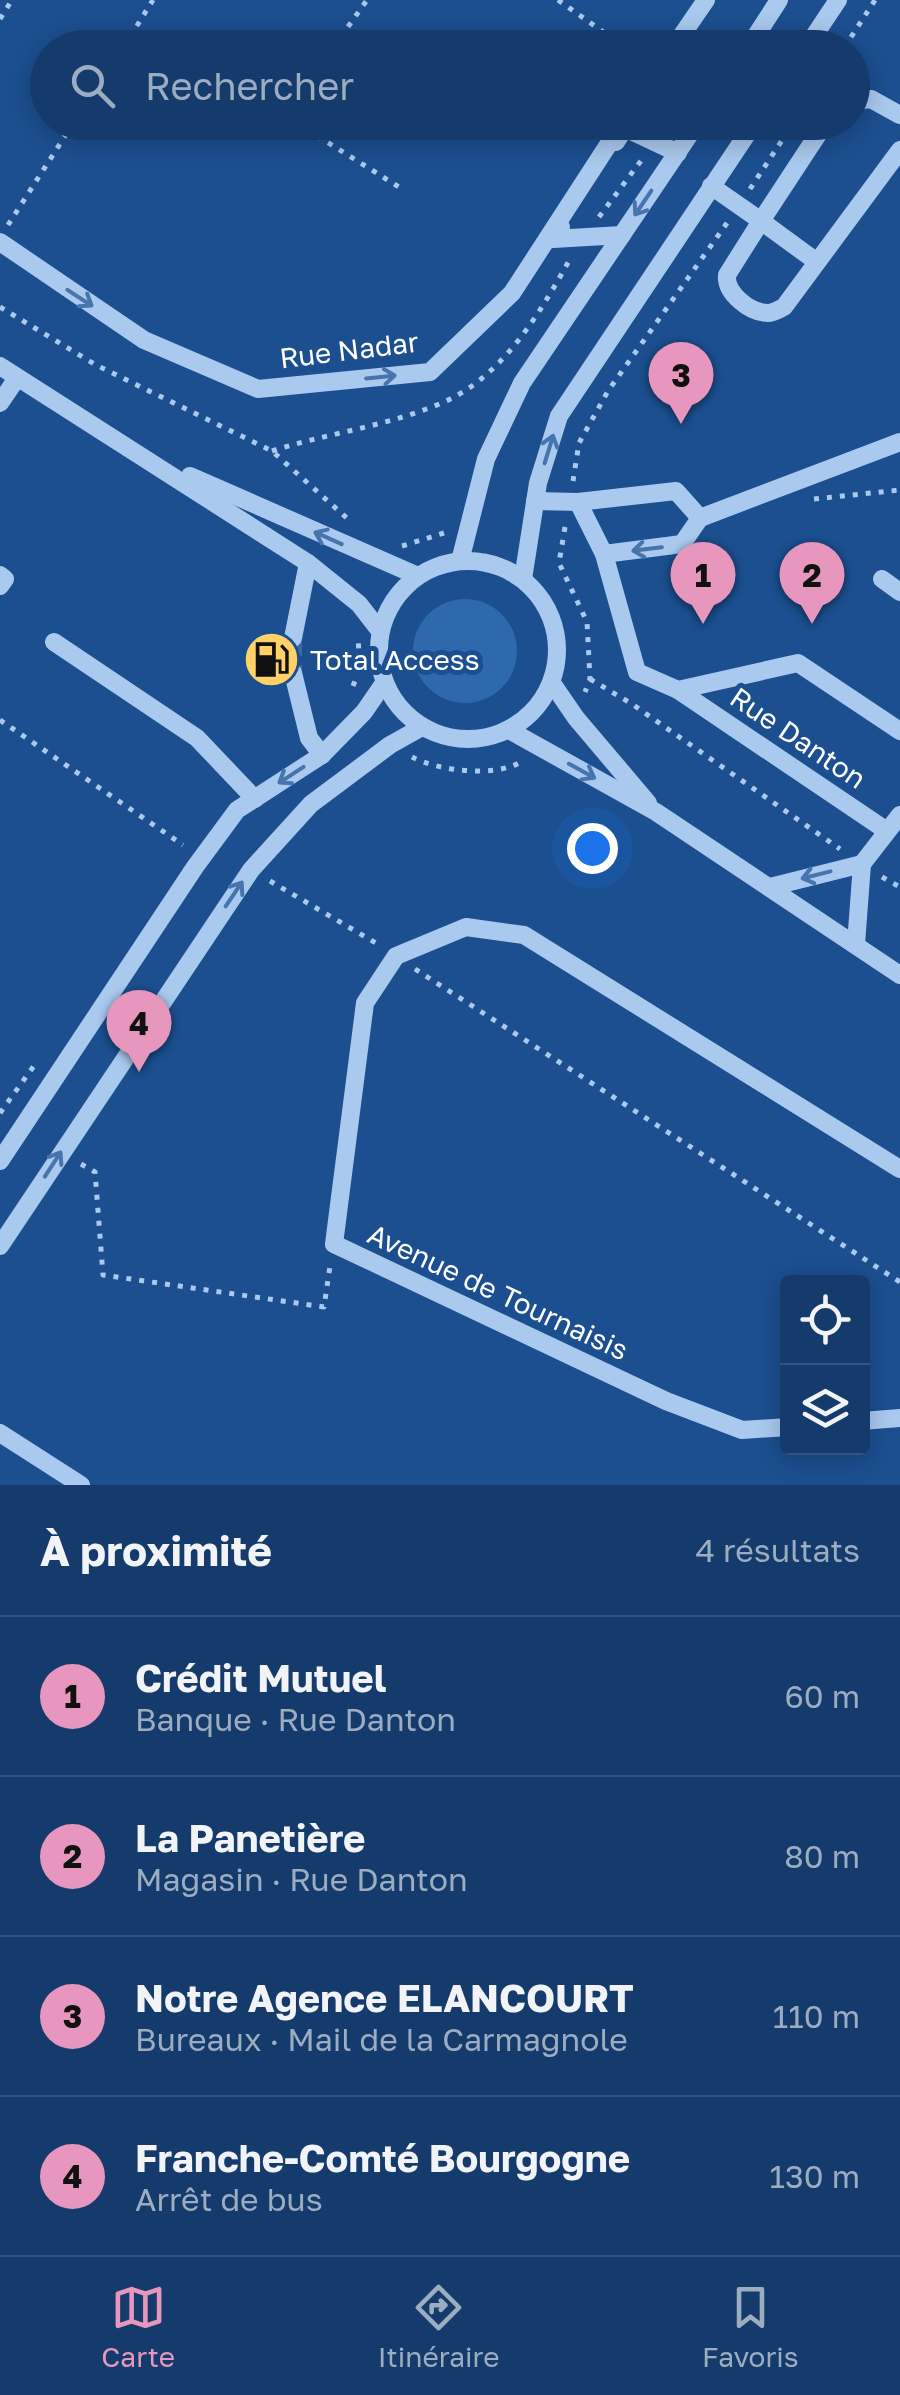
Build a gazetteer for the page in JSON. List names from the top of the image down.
{
  "streets": {
    "street": ["Rue Nadar", "Rue Danton", "Avenue de Tournaisis"]
  },
  "one_way": ["Rue Nadar"],
  "places": {
    "fuel station": ["Total Access"]
  },
  "page": {
    "search": "Rechercher",
    "pins": [
      "3",
      "1",
      "2",
      "4"
    ],
    "heading": ["À proximité", "4 résultats"],
    "list": [
      {
        "mark": "1",
        "name": "Crédit Mutuel",
        "note": "Banque · Rue Danton",
        "value": "60 m"
      },
      {
        "mark": "2",
        "name": "La Panetière",
        "note": "Magasin · Rue Danton",
        "value": "80 m"
      },
      {
        "mark": "3",
        "name": "Notre Agence ELANCOURT",
        "note": "Bureaux · Mail de la Carmagnole",
        "value": "110 m"
      },
      {
        "mark": "4",
        "name": "Franche-Comté Bourgogne",
        "note": "Arrêt de bus",
        "value": "130 m"
      }
    ],
    "nav": ["Carte", "Itinéraire", "Favoris"]
  }
}
